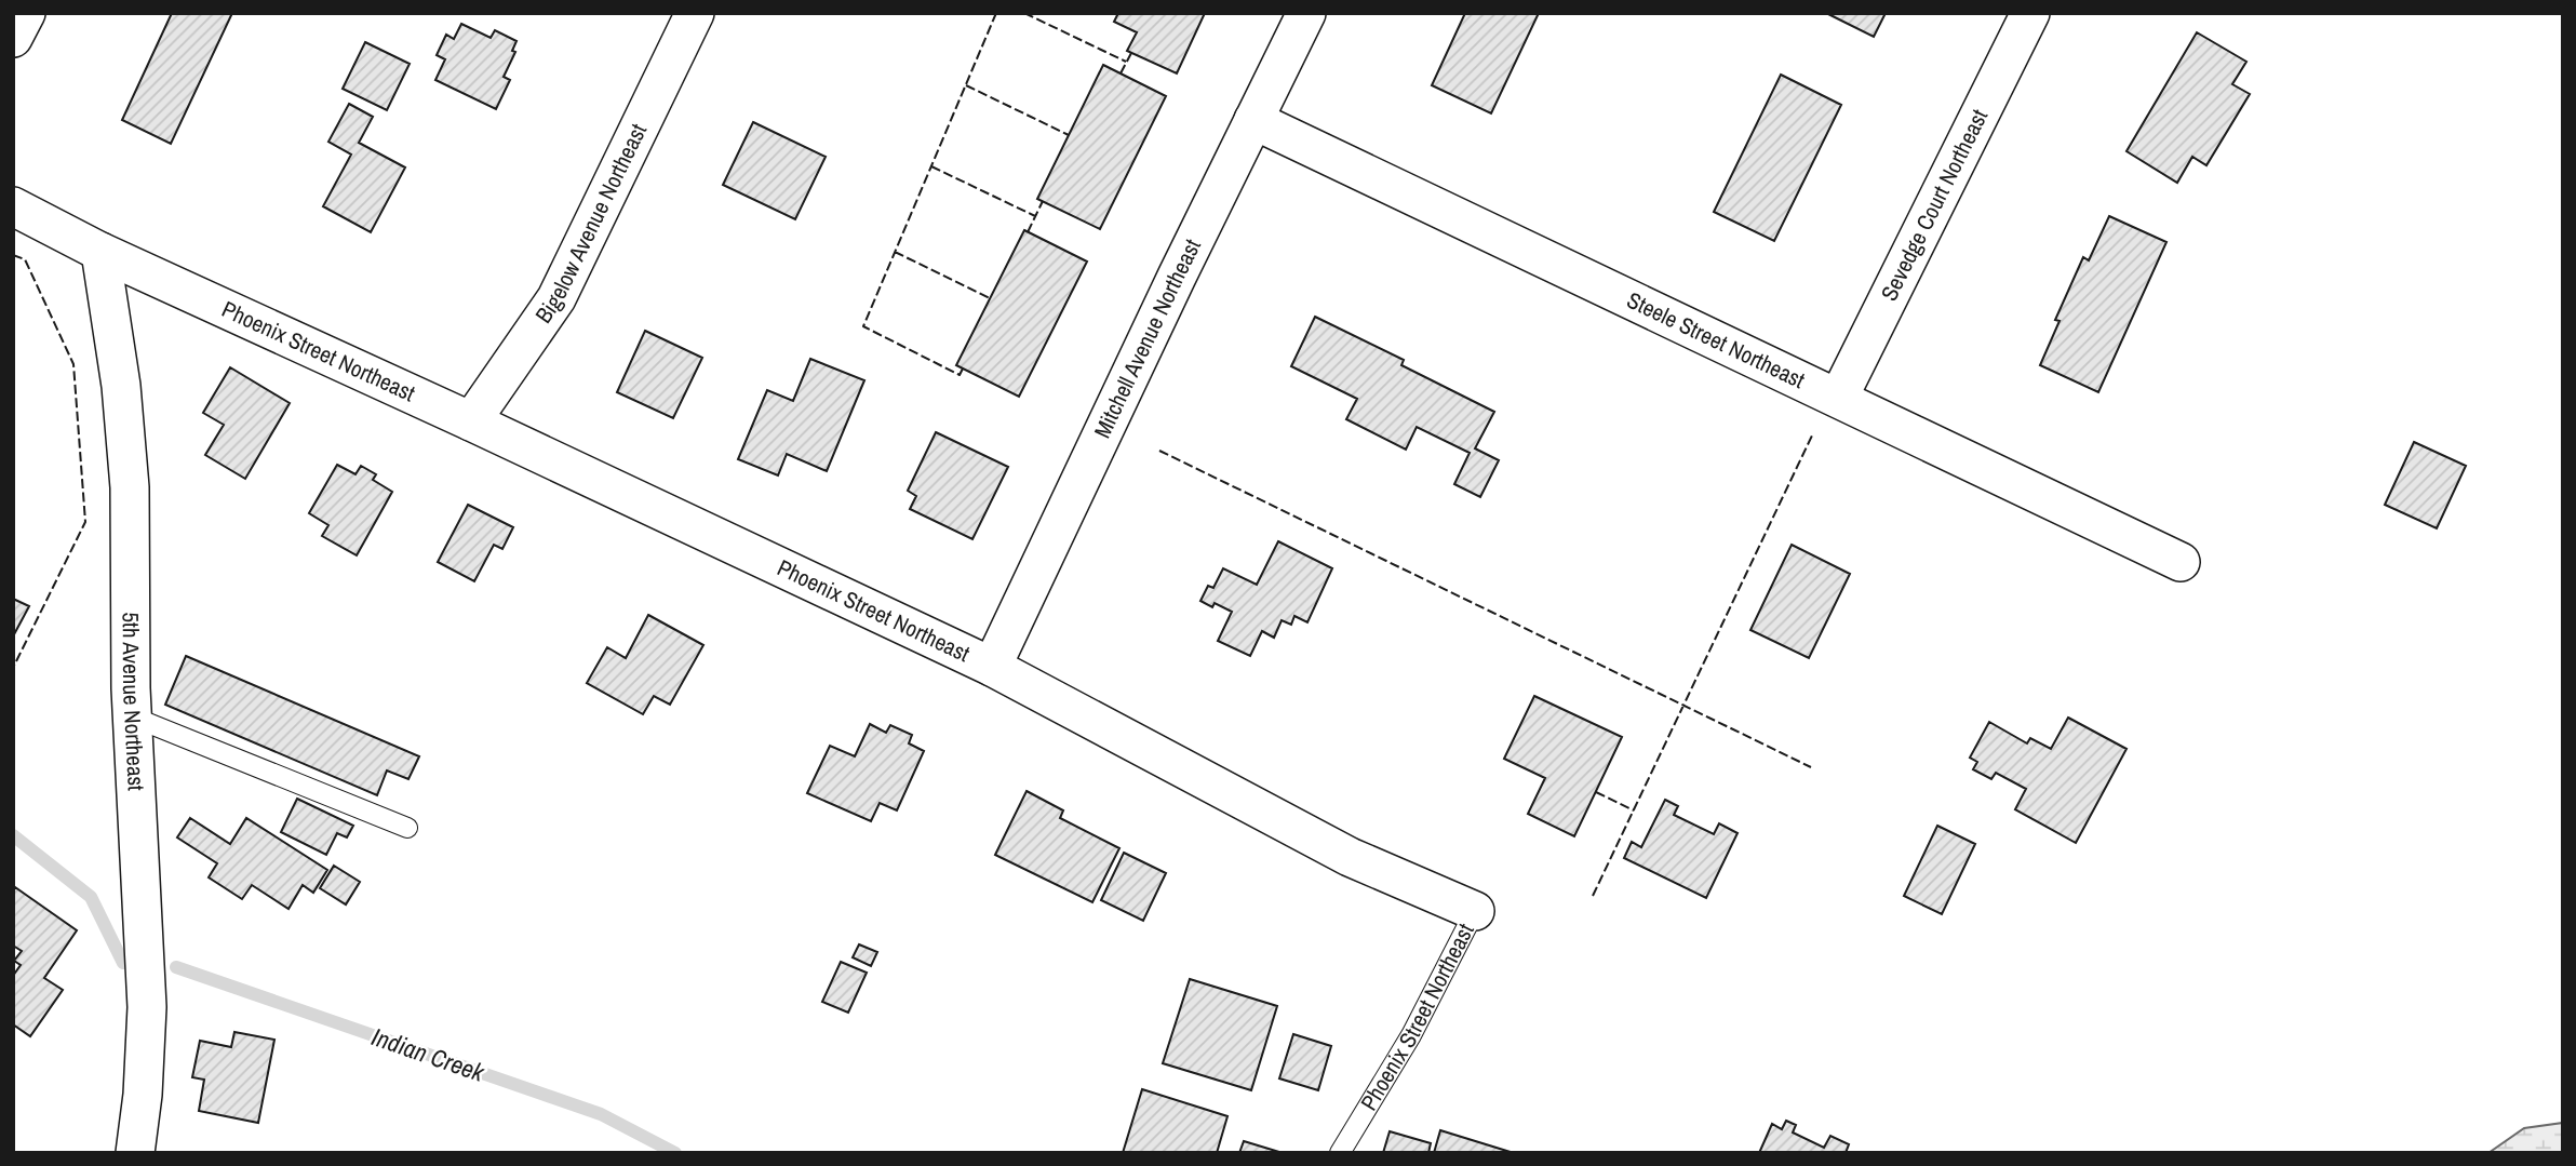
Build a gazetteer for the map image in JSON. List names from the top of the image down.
{
  "streets": {
    "street": [
      "Sevedge Court Northeast",
      "Bigelow Avenue Northeast",
      "Mitchell Avenue Northeast",
      "Steele Street Northeast",
      "Phoenix Street Northeast",
      "5th Avenue Northeast"
    ]
  },
  "crossings": [
    ["Sevedge Court Northeast", "Steele Street Northeast"],
    ["Bigelow Avenue Northeast", "Phoenix Street Northeast"],
    ["Mitchell Avenue Northeast", "Steele Street Northeast"],
    ["Mitchell Avenue Northeast", "Phoenix Street Northeast"],
    ["Phoenix Street Northeast", "5th Avenue Northeast"]
  ],
  "water": ["Indian Creek"]
}
